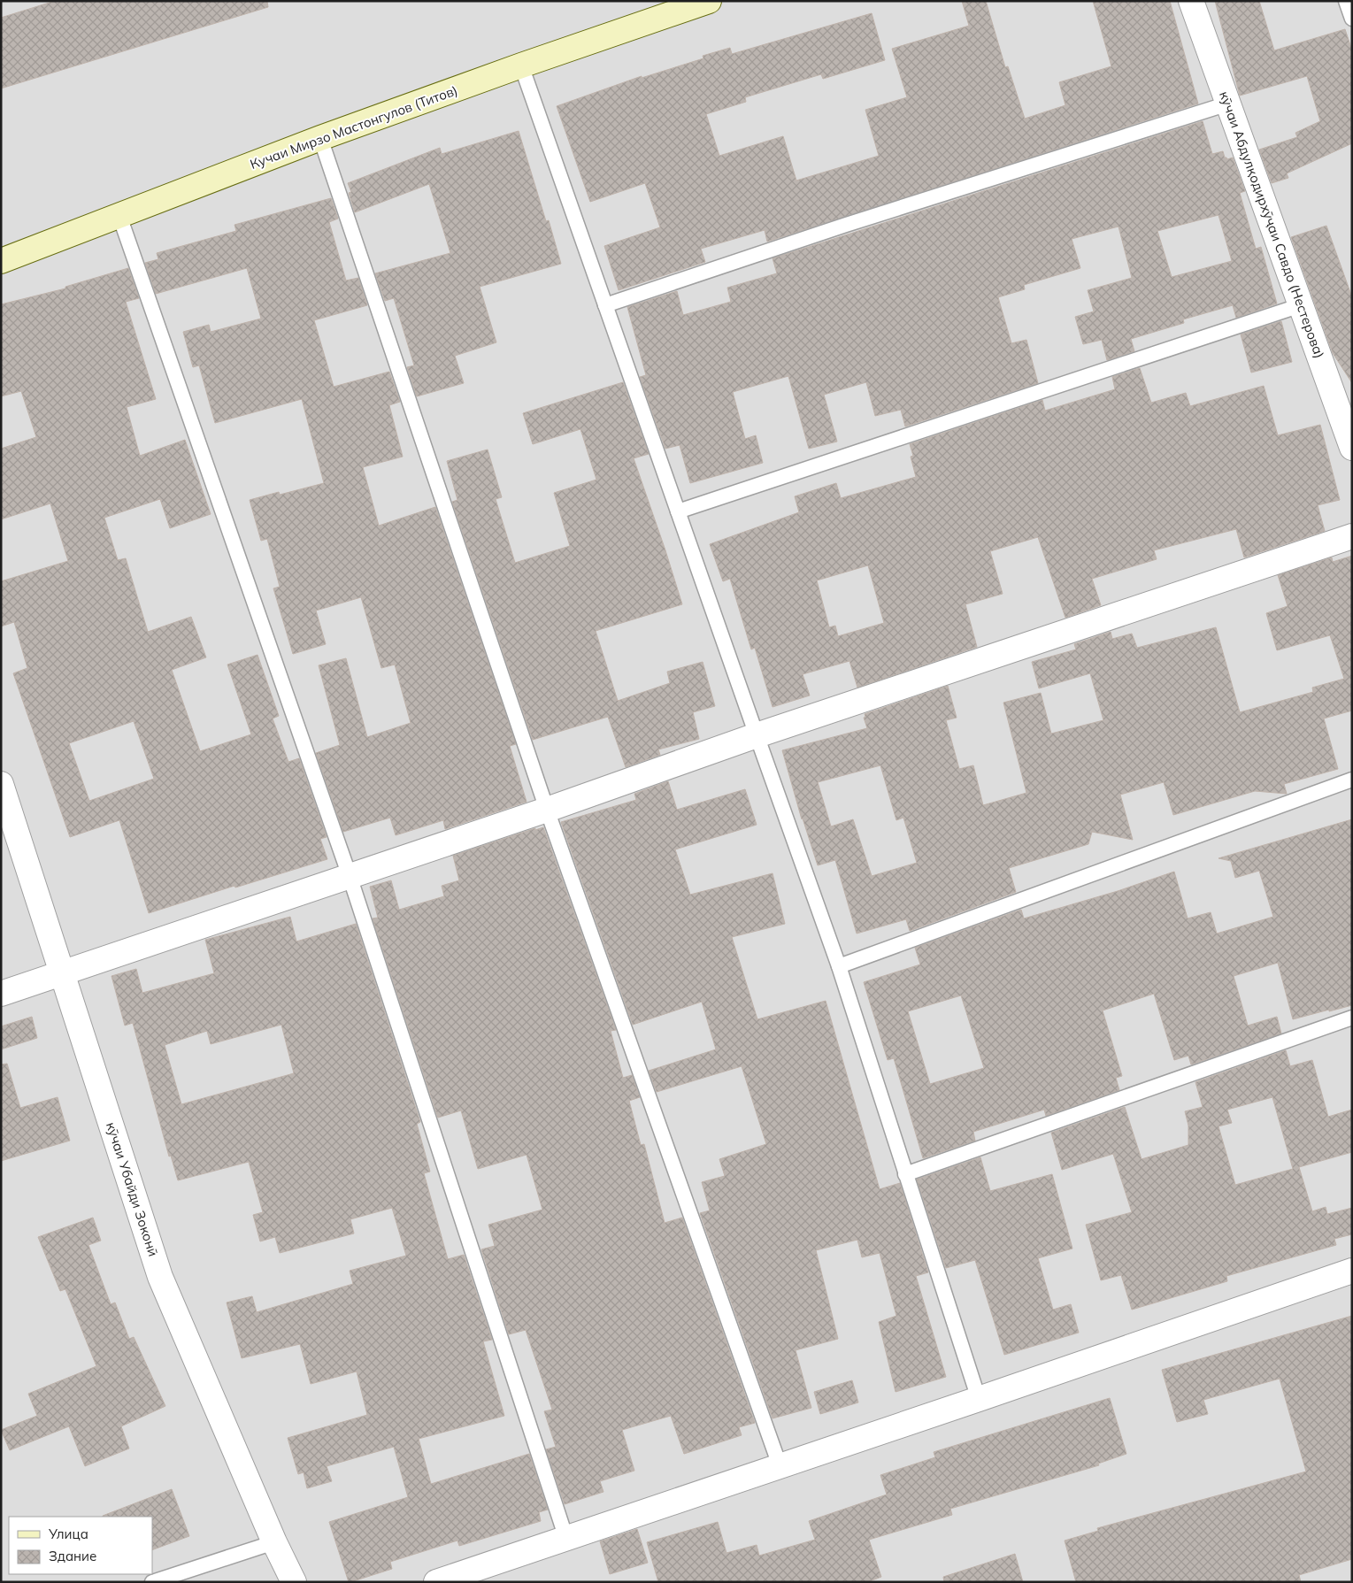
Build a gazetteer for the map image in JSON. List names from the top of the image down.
{
  "streets": {
    "street": ["Кучаи Мирзо Мастонгулов (Титов)", "кӯчаи Абдулқодирхӯҷаи Савдо (Нестерова)", "кӯчаи Убайди Зоконӣ"]
  },
  "legend": ["Улица", "Здание"]
}
